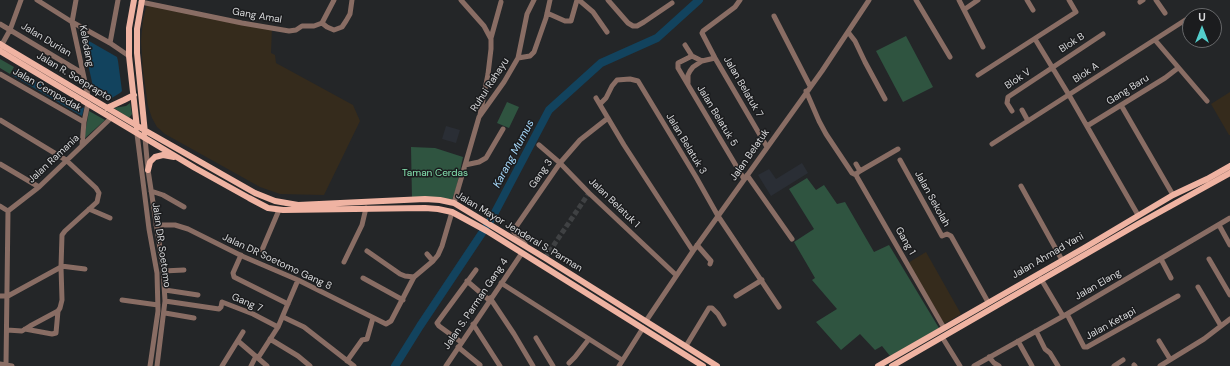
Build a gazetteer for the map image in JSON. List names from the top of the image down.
{
  "streets": {
    "main road": ["Jalan R. Soeprapto", "Jalan Mayor Jenderal S. Parman", "Jalan Ahmad Yani"],
    "street": [
      "Gang Amal",
      "Jalan Durian",
      "Blok B",
      "Keledang",
      "Blok A",
      "Blok V",
      "Ruhui Rahayu",
      "Jalan Belatuk 7",
      "Jalan Cempedak",
      "Gang Baru",
      "Jalan Belatuk 5",
      "Jalan Belatuk 3",
      "Jalan Belatuk",
      "Jalan Ramania",
      "Gang 3",
      "Jalan Sekolah",
      "Jalan Belatuk 1",
      "Gang 1",
      "Jalan DR. Soetomo",
      "Jalan DR Soetomo Gang 8",
      "Jalan Elang",
      "Gang 7",
      "Jalan S. Parman Gang 4",
      "Jalan Ketapi"
    ]
  },
  "crossings": [
    ["Jalan Durian", "Keledang"],
    ["Blok B", "Blok V"],
    ["Keledang", "Jalan R. Soeprapto"],
    ["Jalan R. Soeprapto", "Jalan Ramania"],
    ["Jalan R. Soeprapto", "Jalan Mayor Jenderal S. Parman"],
    ["Jalan R. Soeprapto", "Jalan DR. Soetomo"],
    ["Ruhui Rahayu", "Jalan Mayor Jenderal S. Parman"],
    ["Jalan Belatuk 7", "Jalan Belatuk"],
    ["Jalan Belatuk 5", "Jalan Belatuk"],
    ["Jalan Belatuk 3", "Jalan Belatuk"],
    ["Jalan Belatuk", "Jalan Belatuk 1"],
    ["Jalan Belatuk", "Jalan Mayor Jenderal S. Parman"],
    ["Gang 3", "Jalan Belatuk 1"],
    ["Gang 3", "Jalan Mayor Jenderal S. Parman"],
    ["Jalan Sekolah", "Jalan Ahmad Yani"],
    ["Jalan Mayor Jenderal S. Parman", "Jalan DR. Soetomo"],
    ["Jalan Mayor Jenderal S. Parman", "Jalan S. Parman Gang 4"],
    ["Gang 1", "Jalan Ahmad Yani"],
    ["Jalan DR. Soetomo", "Jalan DR Soetomo Gang 8"],
    ["Jalan DR. Soetomo", "Gang 7"],
    ["Jalan Elang", "Jalan Ketapi"]
  ],
  "water": ["Karang Mumus"],
  "parks": ["Taman Cerdas"],
  "north": "top"
}
